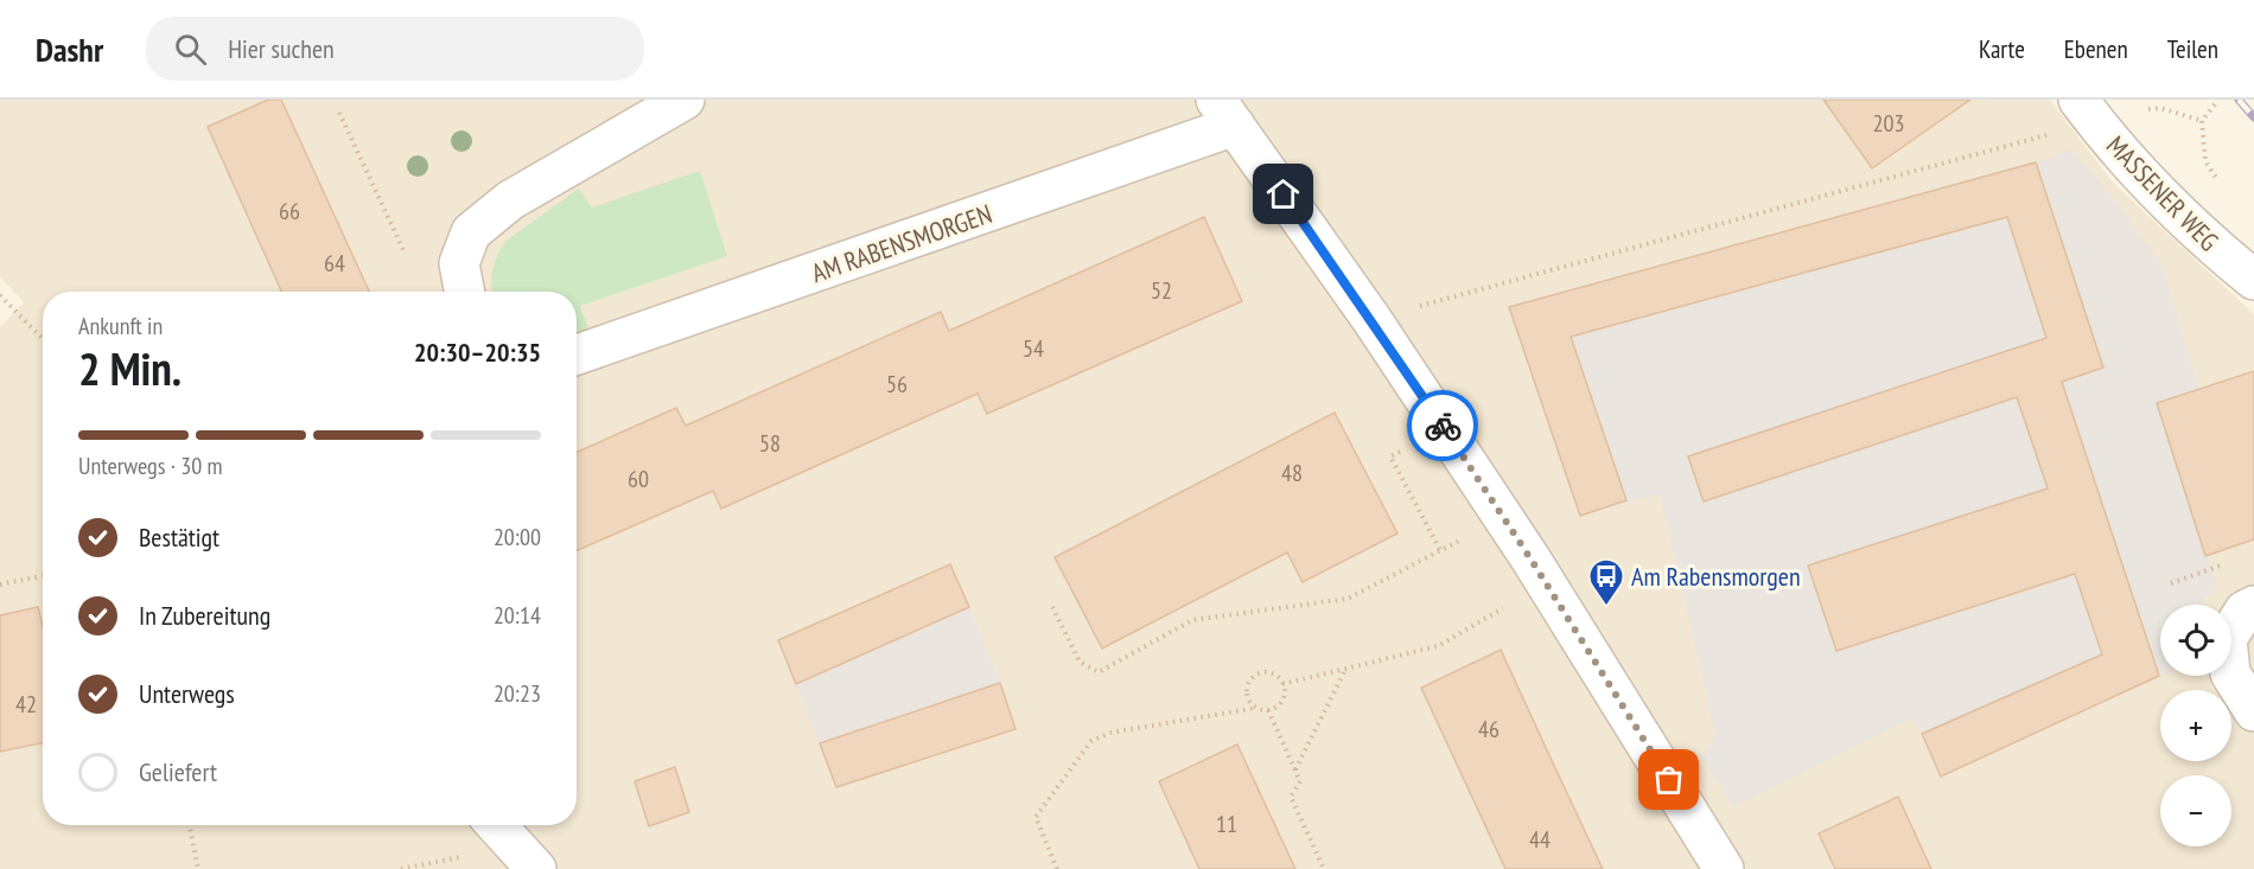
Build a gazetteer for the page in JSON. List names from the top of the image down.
{
  "streets": {
    "street": ["MASSENER WEG", "AM RABENSMORGEN"]
  },
  "places": {
    "bus stop": ["Am Rabensmorgen"]
  },
  "house_numbers": [
    "203",
    "66",
    "64",
    "52",
    "54",
    "56",
    "58",
    "48",
    "60",
    "42",
    "46",
    "11",
    "44"
  ],
  "page": {
    "header": "Dashr",
    "search": "Hier suchen",
    "nav": ["Karte", "Ebenen", "Teilen"],
    "heading": ["2 Min.", "Ankunft in", "20:30–20:35"],
    "bar": "Unterwegs · 30 m",
    "list": [
      ["Bestätigt", "20:00"],
      ["In Zubereitung", "20:14"],
      ["Unterwegs", "20:23"],
      "Geliefert"
    ],
    "map_buttons": ["+", "−"]
  }
}
